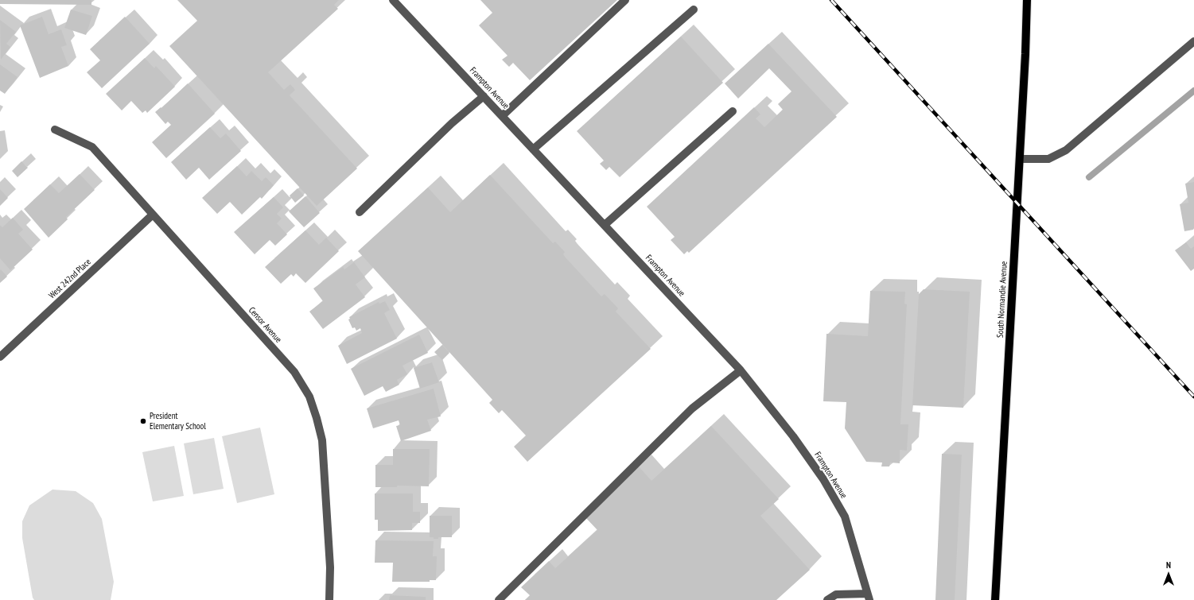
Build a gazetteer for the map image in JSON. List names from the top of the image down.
{
  "streets": {
    "main road": ["South Normandie Avenue"],
    "street": ["Frampton Avenue", "West 242nd Place", "Censor Avenue"]
  },
  "crossings": [
    ["West 242nd Place", "Censor Avenue"]
  ],
  "places": ["President Elementary School"],
  "north": "top"
}
